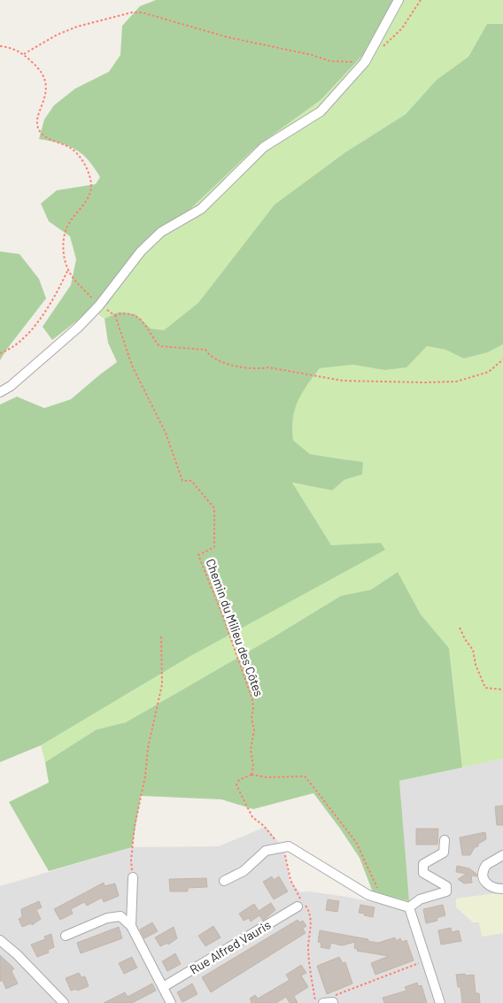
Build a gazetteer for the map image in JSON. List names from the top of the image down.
{
  "streets": {
    "street": ["Rue Alfred Vauris"],
    "path": ["Chemin du Milieu des Côtes"]
  }
}
